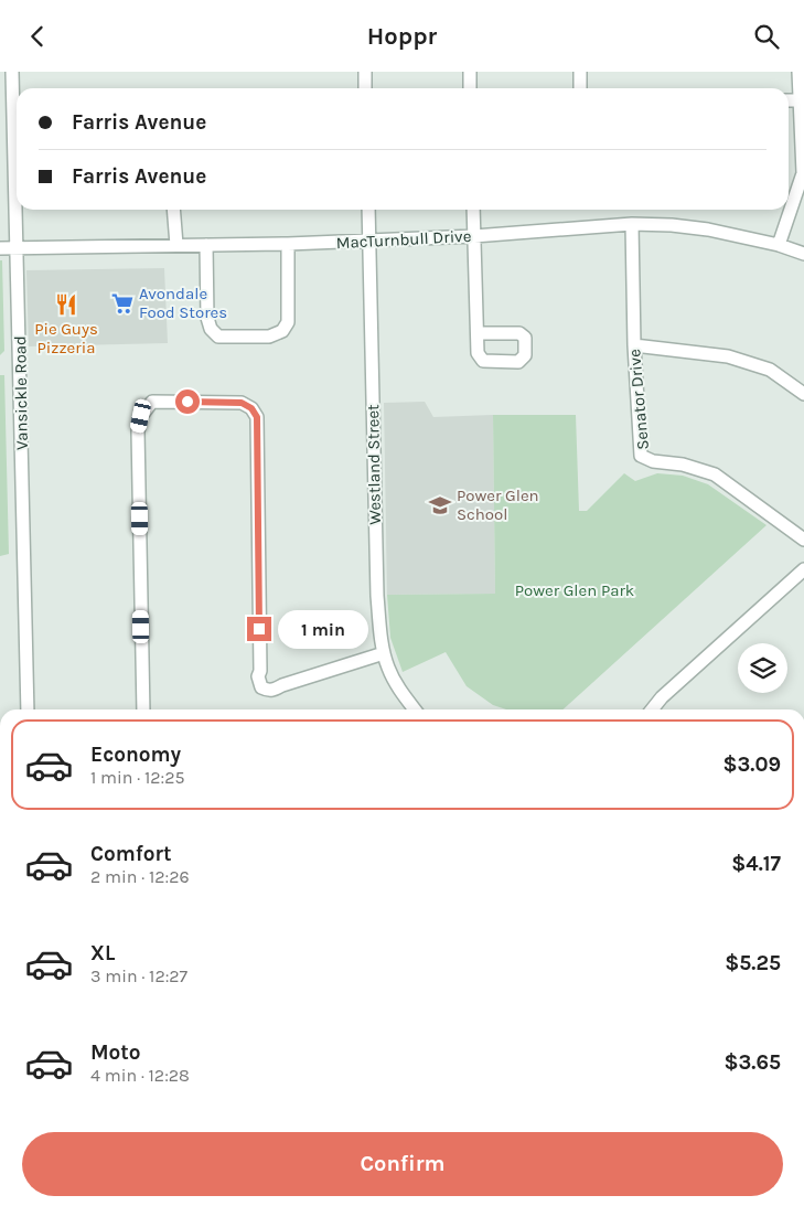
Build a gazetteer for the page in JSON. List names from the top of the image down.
{
  "streets": {
    "street": [
      "MacTurnbull Drive",
      "Vansickle Road",
      "Senator Drive",
      "Westland Street"
    ]
  },
  "crossings": [
    ["MacTurnbull Drive", "Vansickle Road"],
    ["MacTurnbull Drive", "Senator Drive"],
    ["MacTurnbull Drive", "Westland Street"]
  ],
  "parks": ["Power Glen Park"],
  "places": {
    "supermarket": ["Avondale Food Stores"],
    "restaurant": ["Pie Guys Pizzeria"],
    "school or university": ["Power Glen School"]
  },
  "page": {
    "header": "Hoppr",
    "banner": ["Farris Avenue", "Farris Avenue"],
    "bubble": "1 min",
    "list": [
      {
        "name": "Economy",
        "note": "1 min · 12:25",
        "value": "$3.09"
      },
      {
        "name": "Comfort",
        "note": "2 min · 12:26",
        "value": "$4.17"
      },
      {
        "name": "XL",
        "note": "3 min · 12:27",
        "value": "$5.25"
      },
      {
        "name": "Moto",
        "note": "4 min · 12:28",
        "value": "$3.65"
      }
    ],
    "buttons": "Confirm"
  }
}
